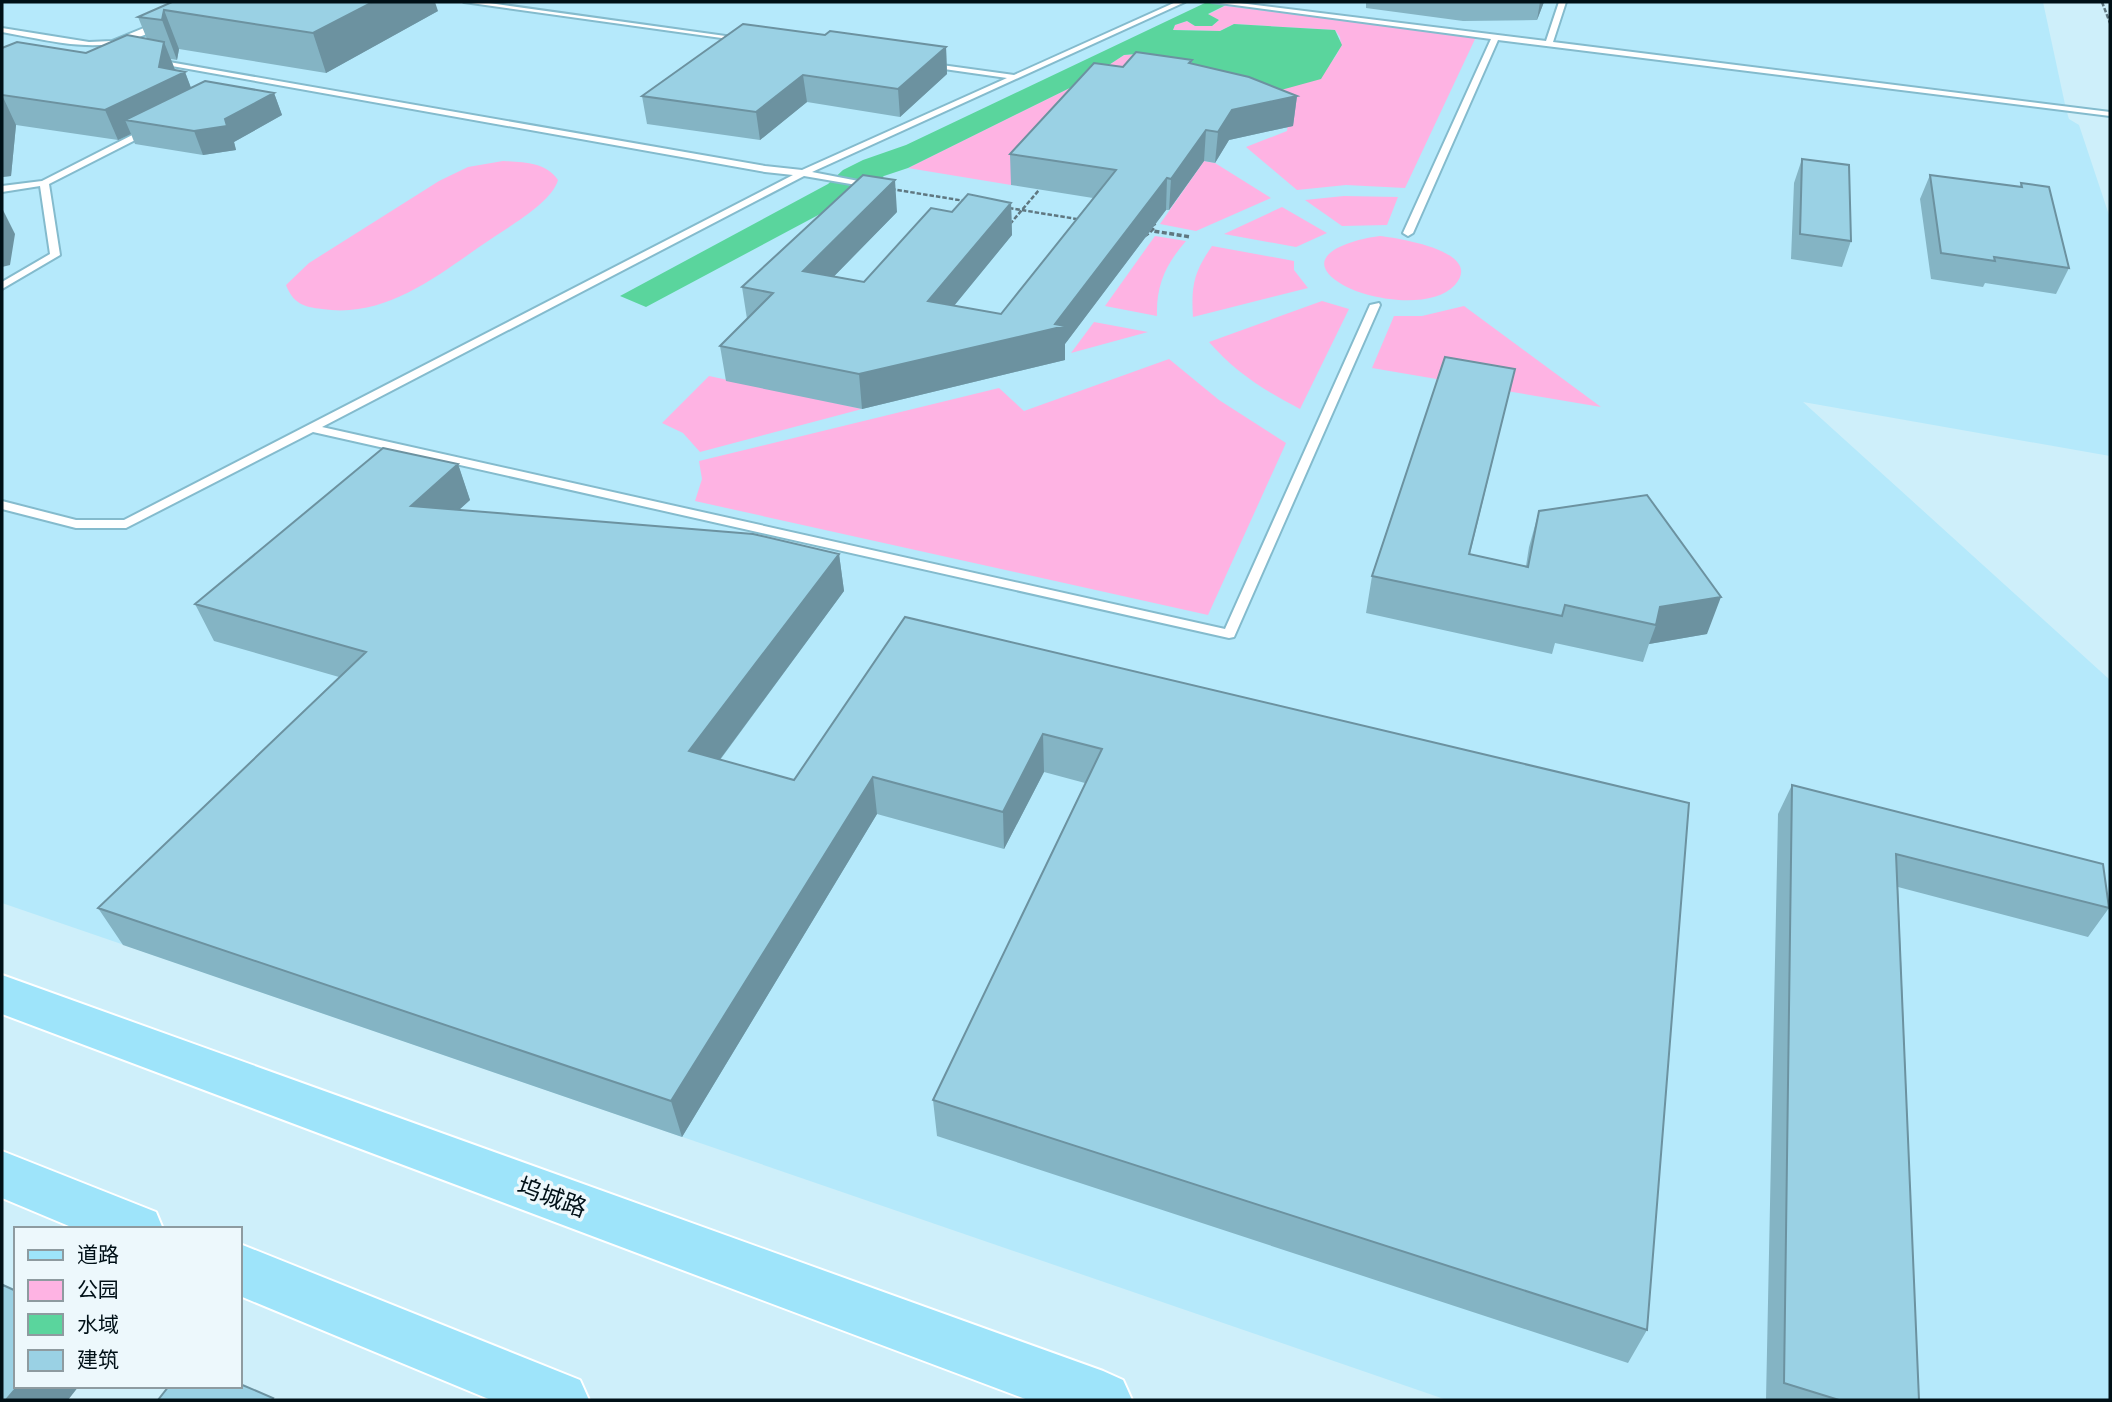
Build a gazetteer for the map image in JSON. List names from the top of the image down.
{
  "streets": {
    "main road": ["坞城路"]
  },
  "legend": [
    "道路",
    "公园",
    "水域",
    "建筑"
  ]
}
